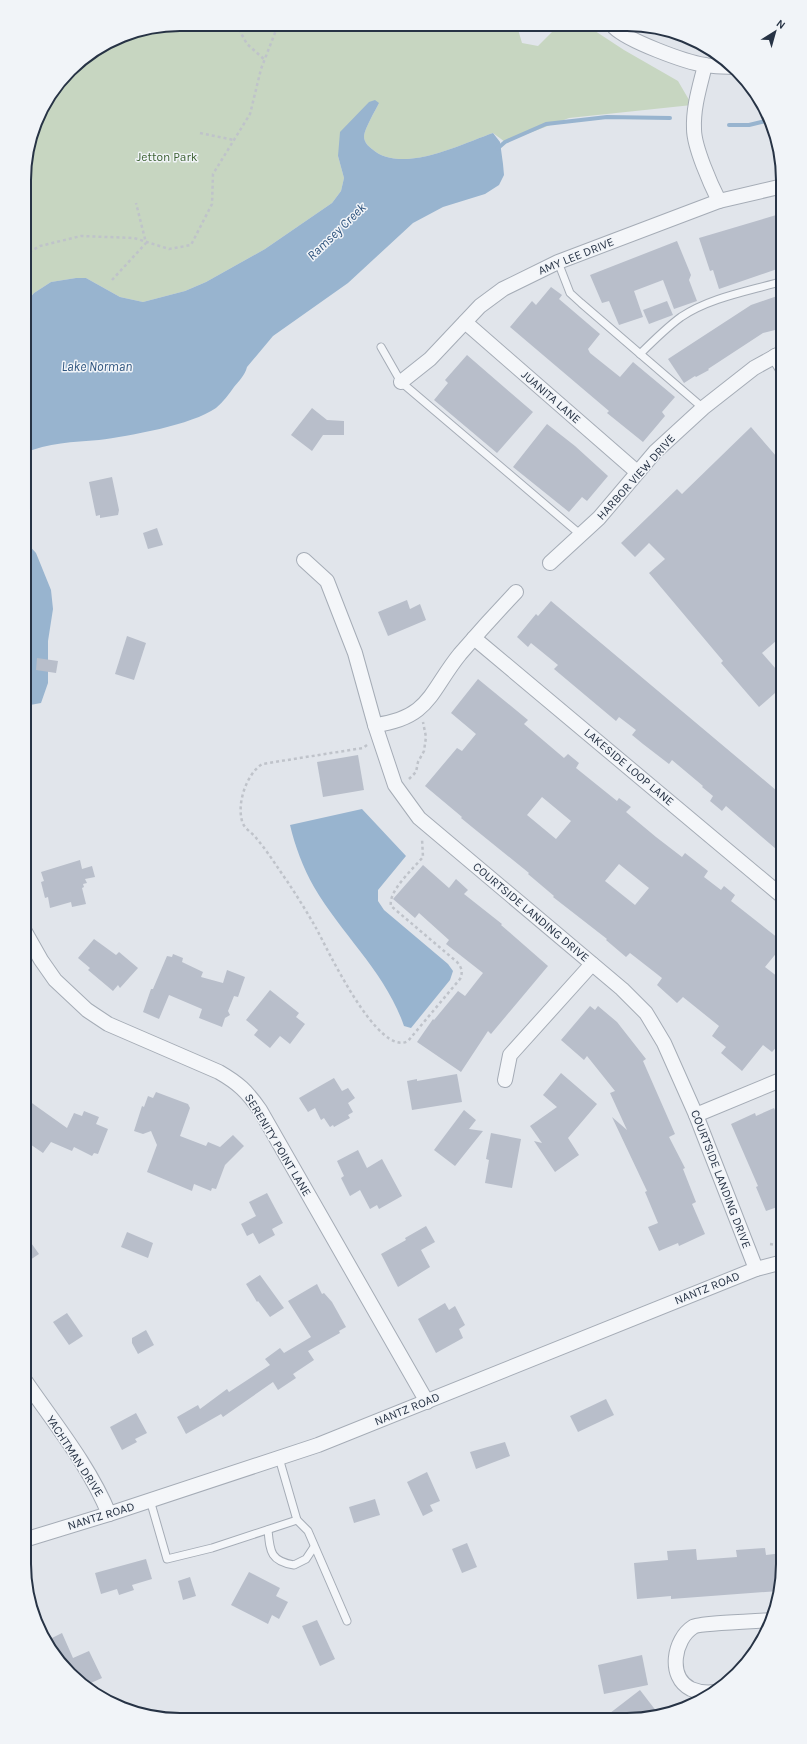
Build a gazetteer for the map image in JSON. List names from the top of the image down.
{
  "streets": {
    "street": [
      "AMY LEE DRIVE",
      "JUANITA LANE",
      "HARBOR VIEW DRIVE",
      "LAKESIDE LOOP LANE",
      "COURTSIDE LANDING DRIVE",
      "SERENITY POINT LANE",
      "NANTZ ROAD",
      "YACHTMAN DRIVE"
    ]
  },
  "crossings": [
    ["AMY LEE DRIVE", "JUANITA LANE"],
    ["JUANITA LANE", "HARBOR VIEW DRIVE"],
    ["COURTSIDE LANDING DRIVE", "NANTZ ROAD"],
    ["SERENITY POINT LANE", "NANTZ ROAD"],
    ["NANTZ ROAD", "YACHTMAN DRIVE"]
  ],
  "water": ["Ramsey Creek", "Lake Norman"],
  "parks": ["Jetton Park"],
  "north": "top right"
}
